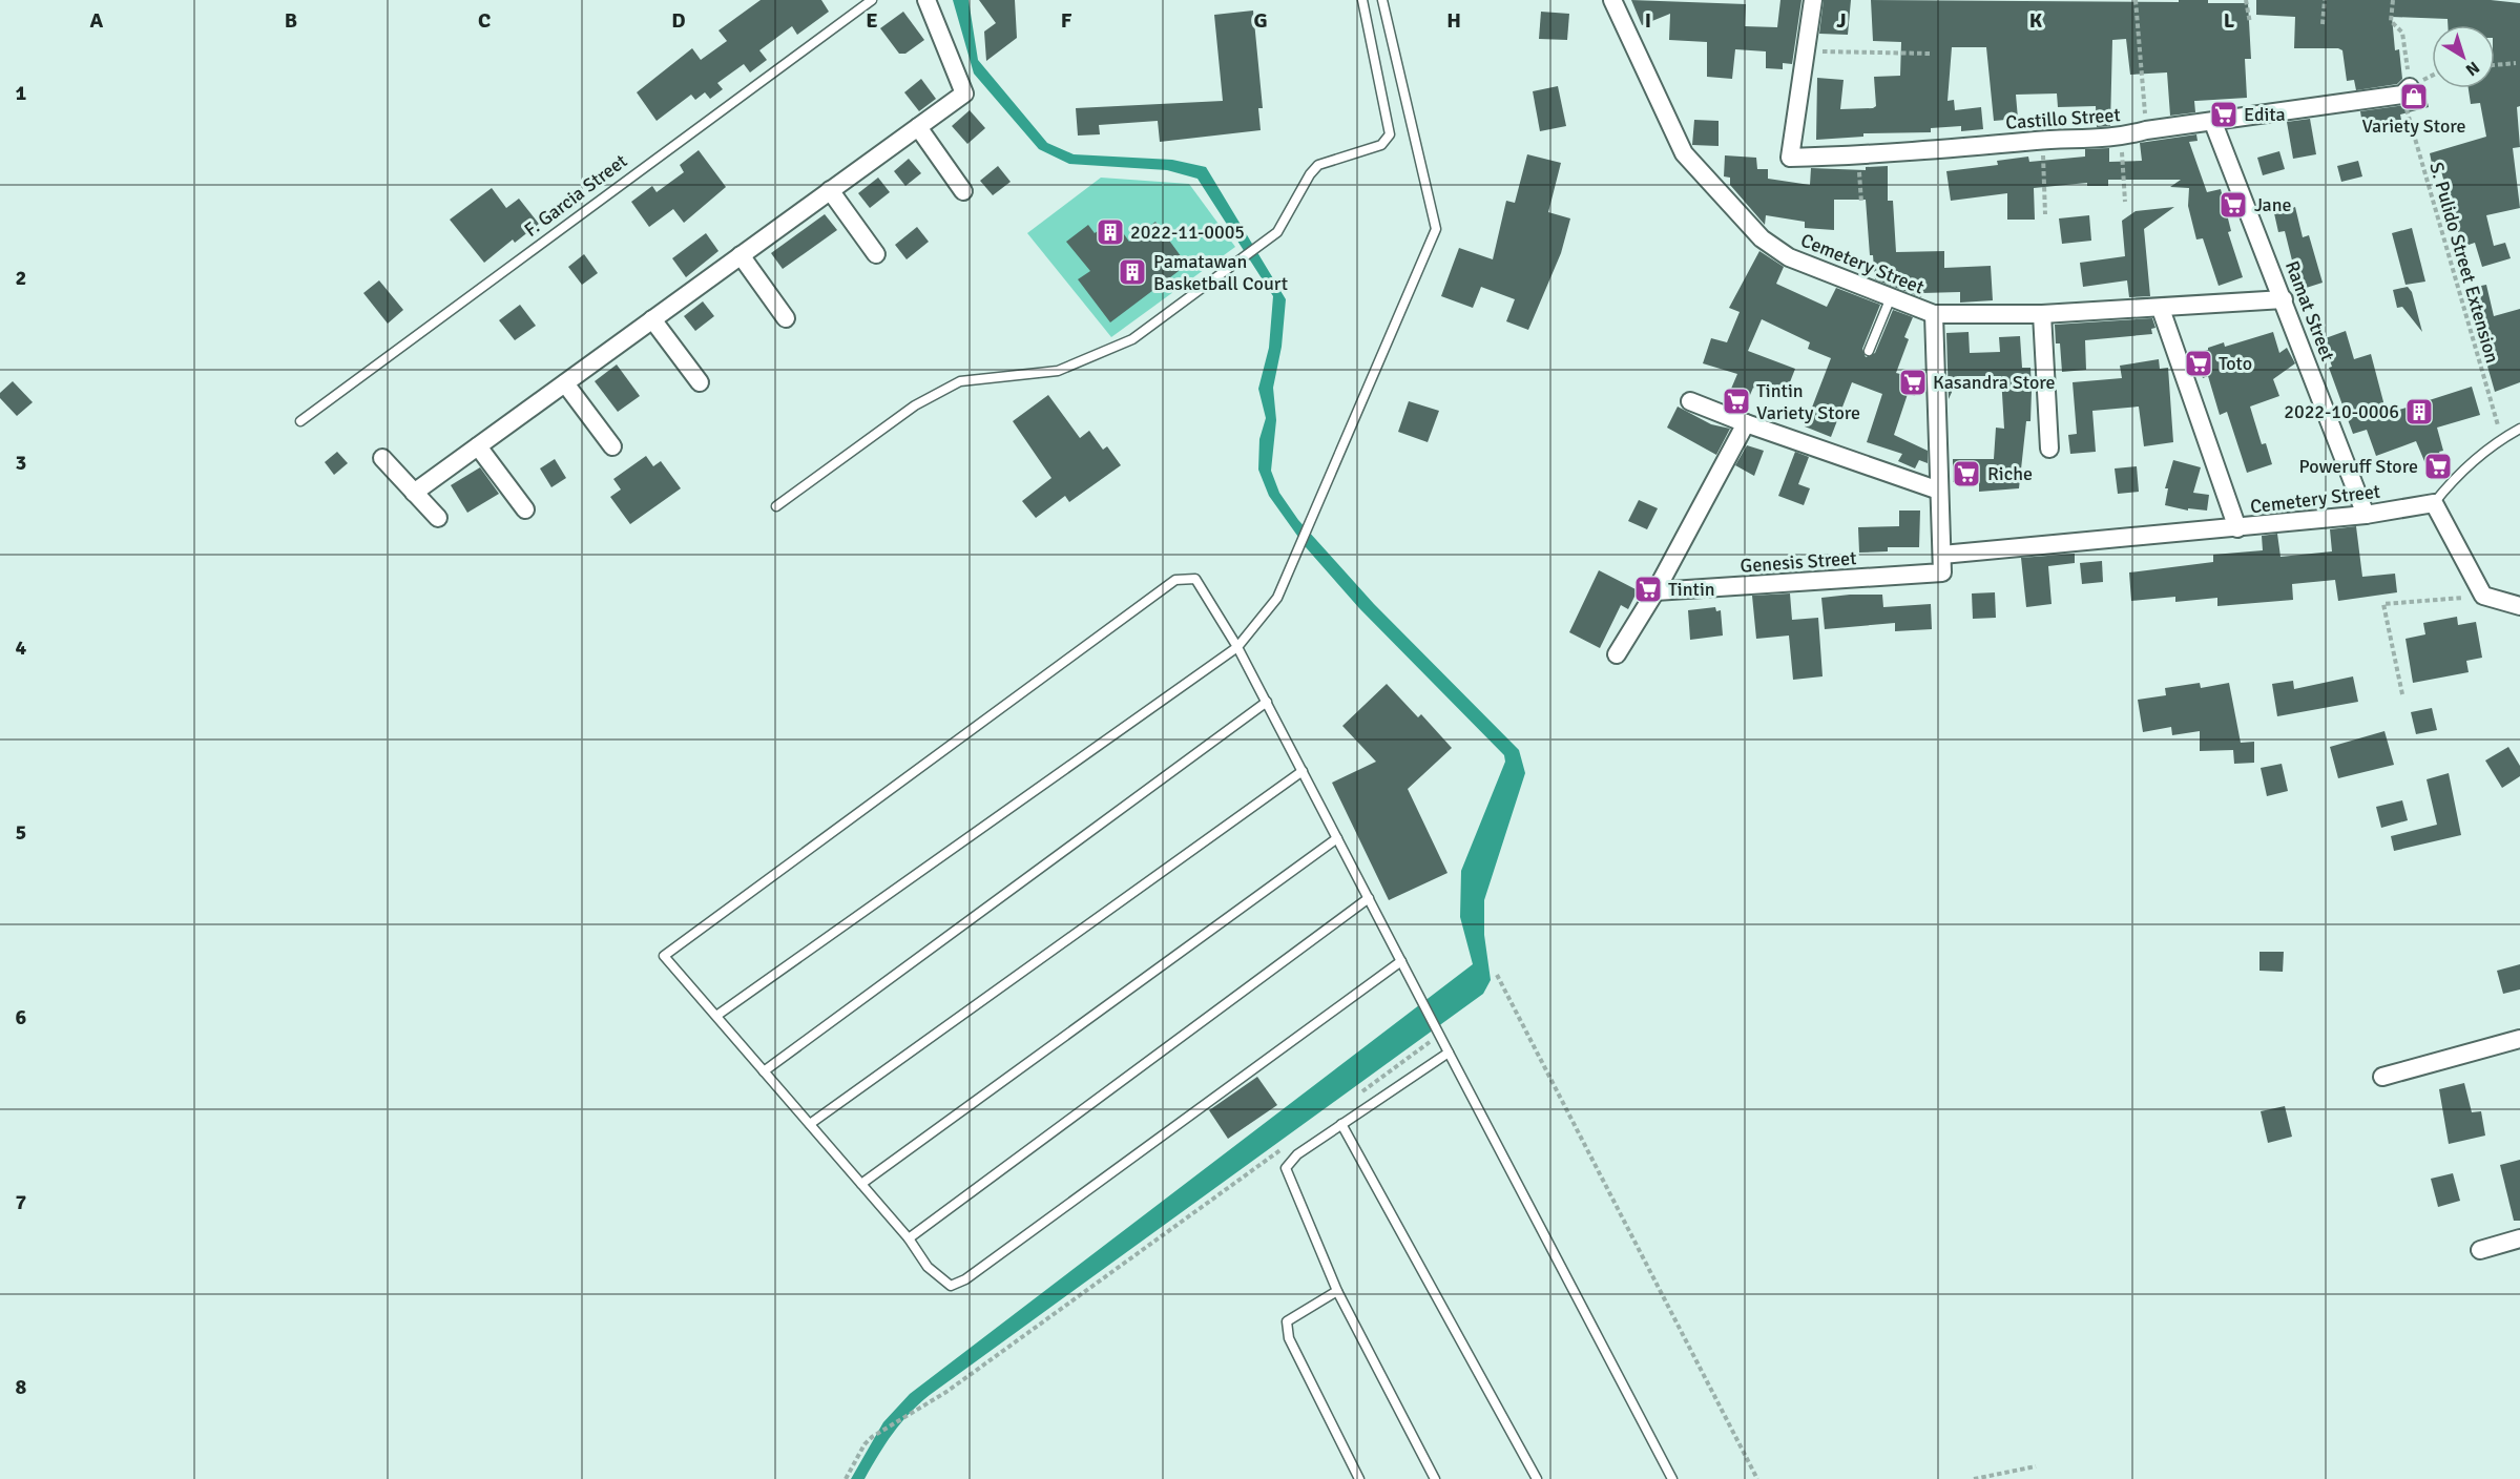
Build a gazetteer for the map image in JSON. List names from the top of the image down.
{
  "streets": {
    "street": [
      "Castillo Street",
      "Cemetery Street",
      "Ramat Street",
      "Genesis Street"
    ],
    "lane": ["F. Garcia Street"],
    "path": ["S. Pulido Street Extension"]
  },
  "crossings": [
    ["Castillo Street", "S. Pulido Street Extension"],
    ["Castillo Street", "Ramat Street"],
    ["Cemetery Street", "Ramat Street"],
    ["Cemetery Street", "Genesis Street"]
  ],
  "places": {
    "shop": ["Variety Store"],
    "supermarket": [
      "Edita",
      "Jane",
      "Toto",
      "Kasandra Store",
      "Tintin Variety Store",
      "Poweruff Store",
      "Riche",
      "Tintin"
    ],
    "building": ["2022-11-0005", "Pamatawan Basketball Court", "2022-10-0006"]
  },
  "north": "bottom right",
  "grid": {
    "columns": [
      "A",
      "B",
      "C",
      "D",
      "E",
      "F",
      "G",
      "H",
      "I",
      "J",
      "K",
      "L"
    ],
    "rows": [
      "1",
      "2",
      "3",
      "4",
      "5",
      "6",
      "7",
      "8"
    ]
  }
}
